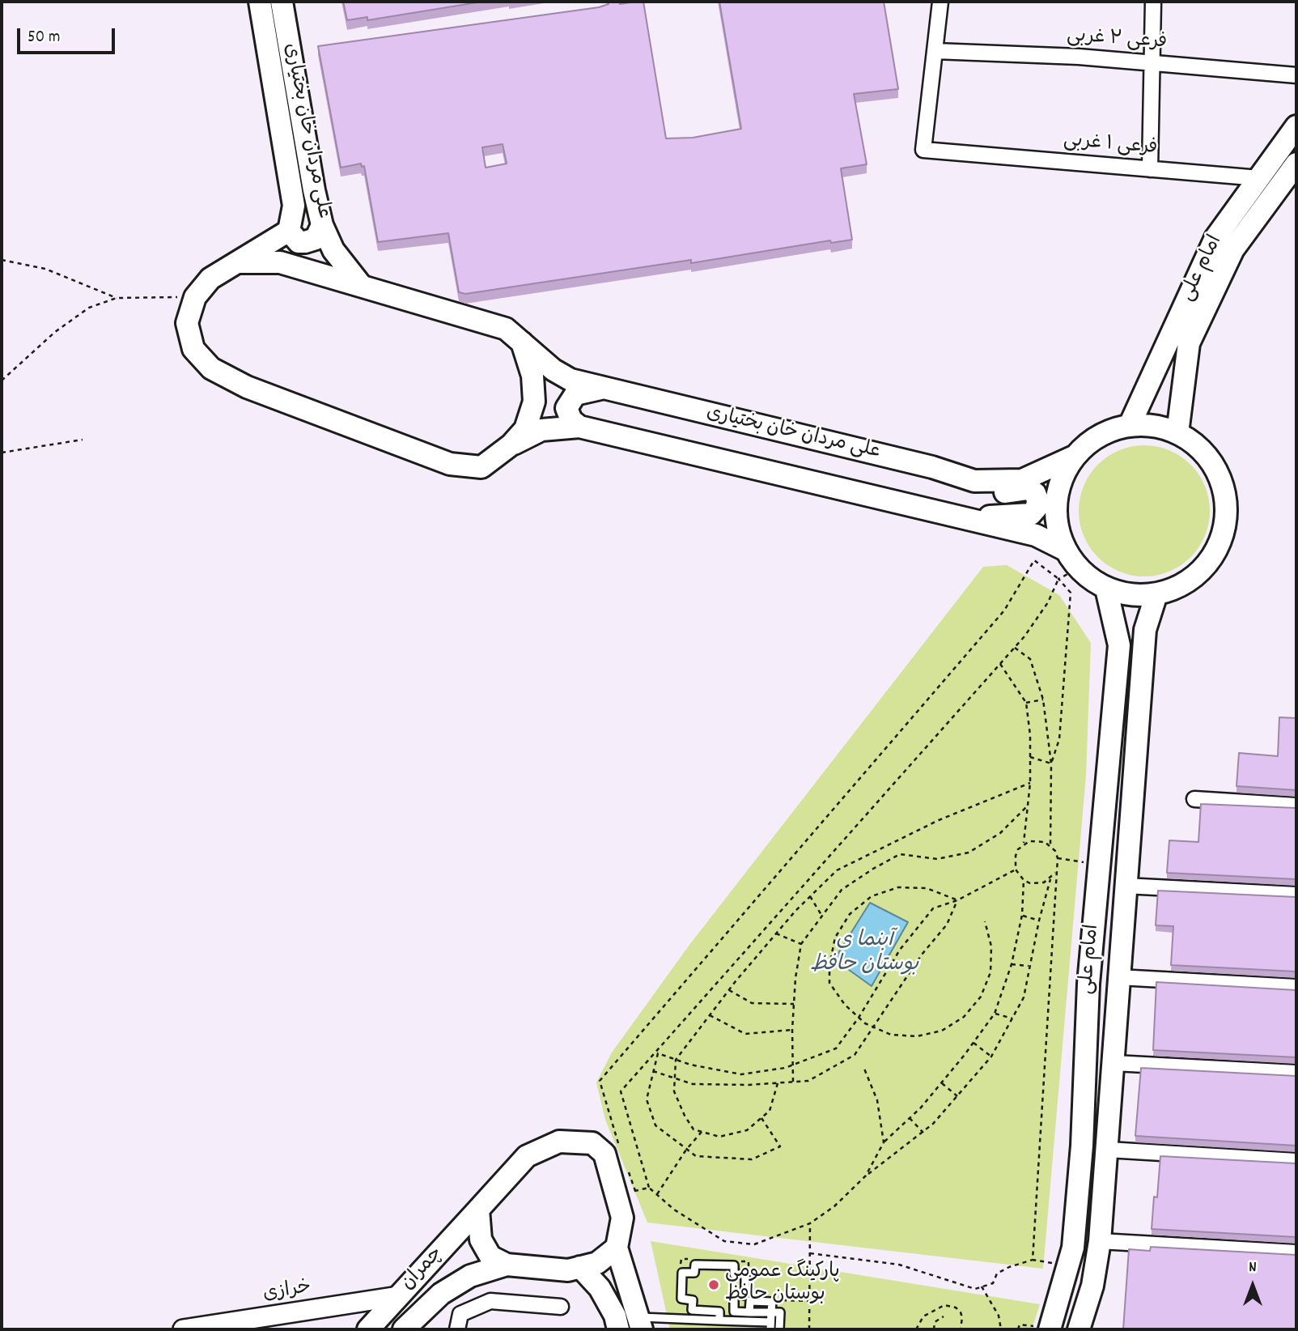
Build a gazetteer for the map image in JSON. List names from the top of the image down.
{
  "streets": {
    "main road": ["علی مردان خان بختیاری", "امام علی", "چمران"],
    "street": ["فرعی ۲ غربی", "فرعی ۱ غربی", "خرازی"]
  },
  "crossings": [
    ["فرعی ۲ غربی", "فرعی ۱ غربی"],
    ["علی مردان خان بختیاری", "امام علی"],
    ["فرعی ۱ غربی", "امام علی"],
    ["چمران", "خرازی"]
  ],
  "water": ["آبنما ی بوستان حافظ"],
  "places": ["پارکینگ عمومی بوستان حافظ"],
  "scale_bar": "50 m",
  "north": "top"
}
